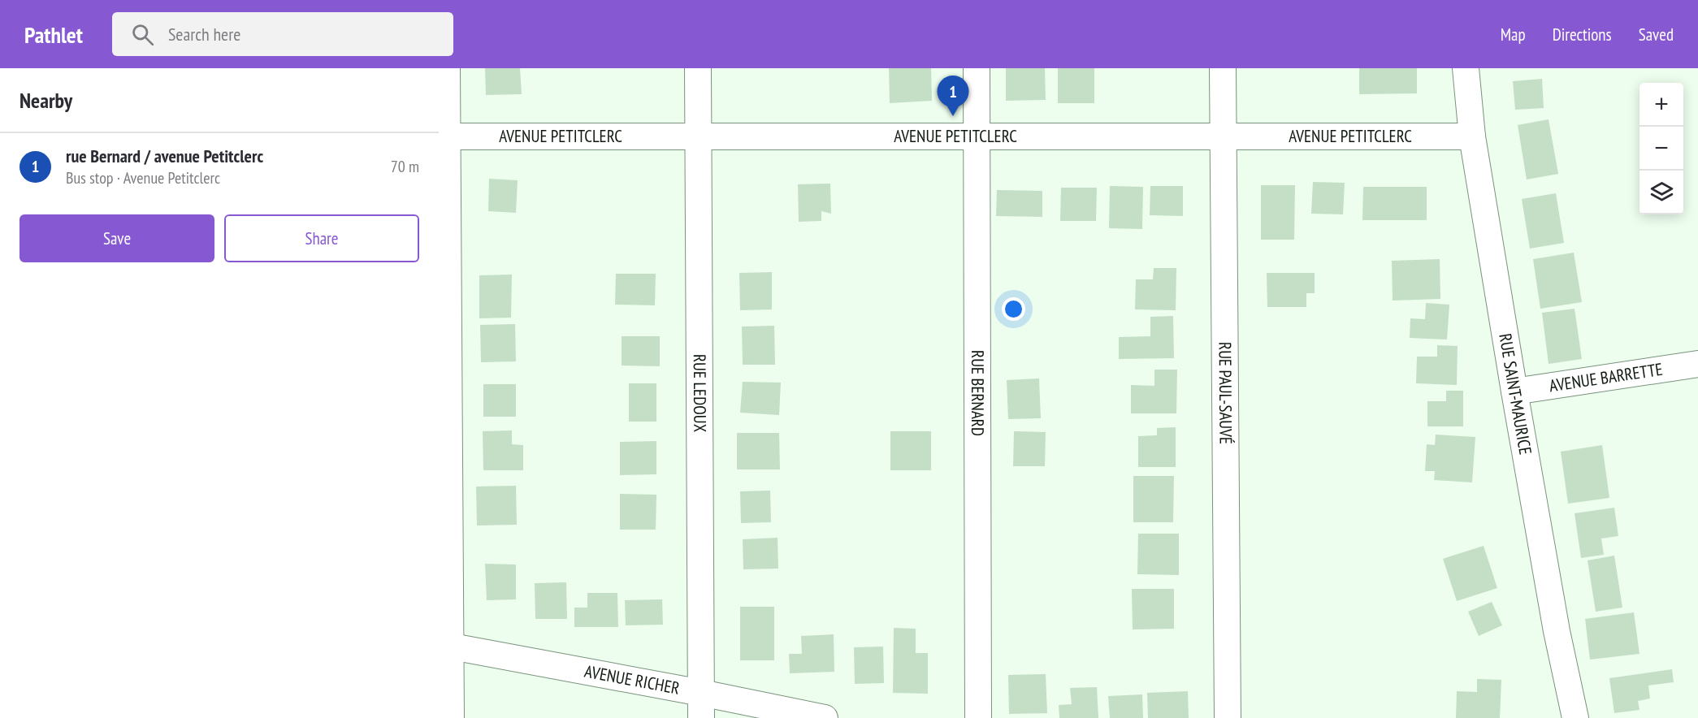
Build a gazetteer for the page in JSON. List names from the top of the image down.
{
  "streets": {
    "street": [
      "AVENUE PETITCLERC",
      "AVENUE BARRETTE",
      "RUE LEDOUX",
      "RUE BERNARD",
      "RUE PAUL-SAUVÉ",
      "RUE SAINT-MAURICE",
      "AVENUE RICHER"
    ]
  },
  "crossings": [
    ["AVENUE PETITCLERC", "RUE LEDOUX"],
    ["AVENUE PETITCLERC", "RUE BERNARD"],
    ["AVENUE PETITCLERC", "RUE PAUL-SAUVÉ"],
    ["AVENUE PETITCLERC", "RUE SAINT-MAURICE"],
    ["AVENUE BARRETTE", "RUE SAINT-MAURICE"],
    ["RUE LEDOUX", "AVENUE RICHER"]
  ],
  "page": {
    "header": "Pathlet",
    "search": "Search here",
    "nav": ["Map", "Directions", "Saved"],
    "heading": "Nearby",
    "pins": "1",
    "map_buttons": ["+", "−"],
    "list": [
      {
        "mark": "1",
        "name": "rue Bernard / avenue Petitclerc",
        "note": "Bus stop · Avenue Petitclerc",
        "value": "70 m"
      }
    ],
    "buttons": ["Save", "Share"]
  }
}
